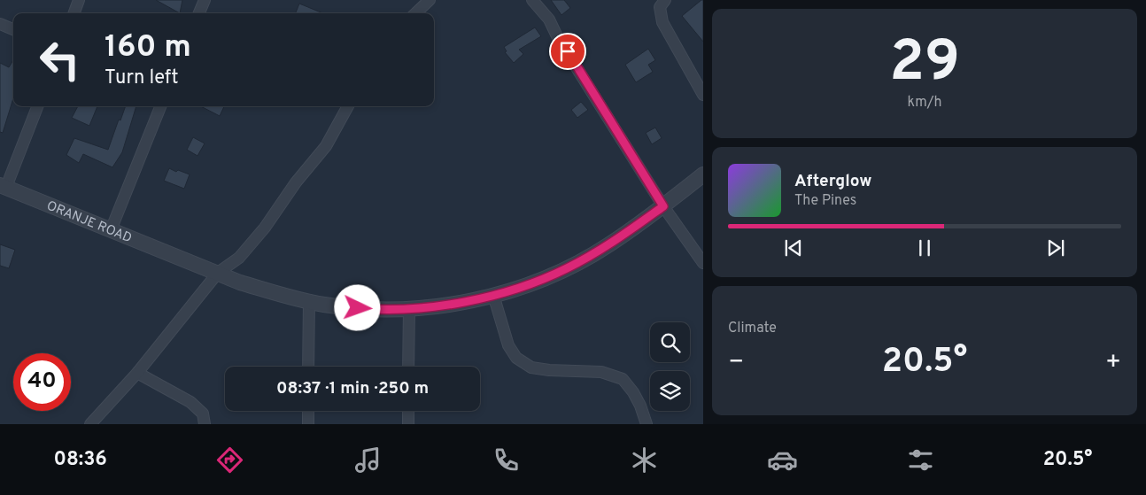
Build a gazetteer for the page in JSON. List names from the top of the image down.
{
  "streets": {
    "street": ["ORANJE ROAD"]
  },
  "page": {
    "tile": [
      ["29", "km/h"],
      "Climate"
    ],
    "turn": ["160 m", "Turn left"],
    "song": ["Afterglow", "The Pines"],
    "heat": ["−", "20.5°", "+"],
    "limit": "40",
    "trip": "08:37 · 1 min · 250 m",
    "tabs": ["08:36", "20.5°"]
  }
}
